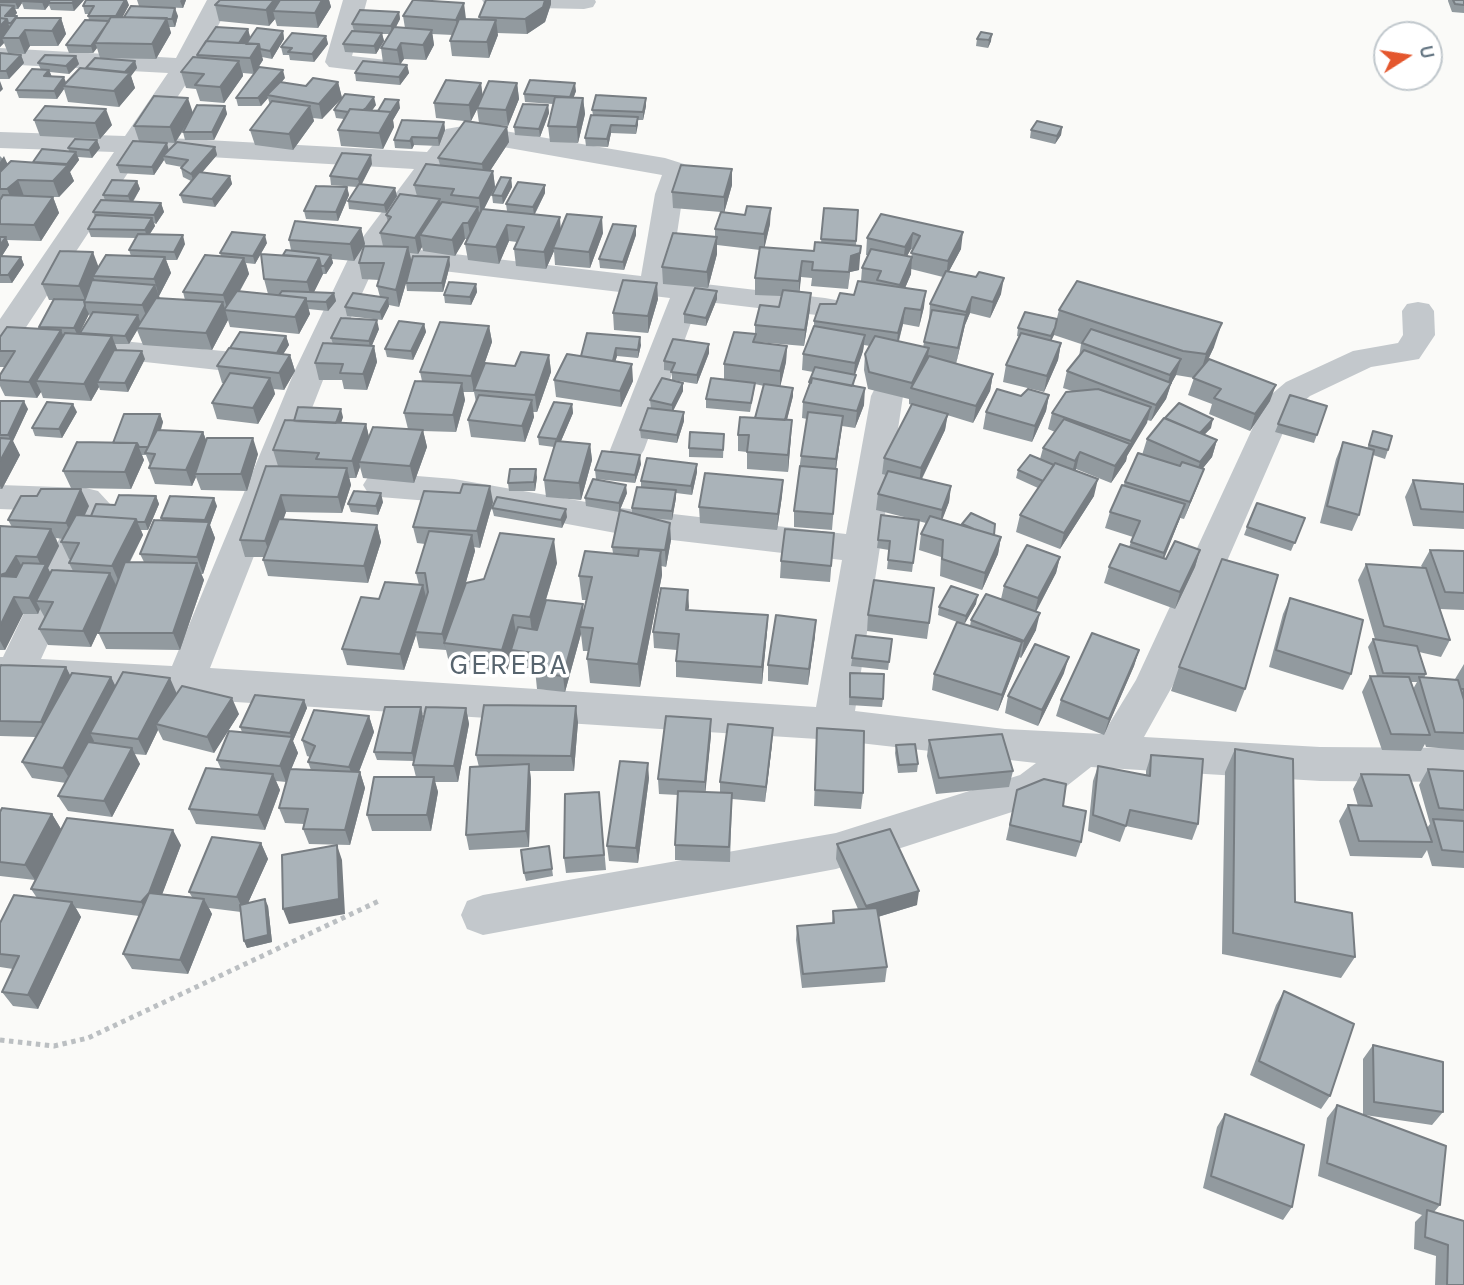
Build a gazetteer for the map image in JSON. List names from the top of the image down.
{
  "districts": ["GEREBA"],
  "north": "right"
}
